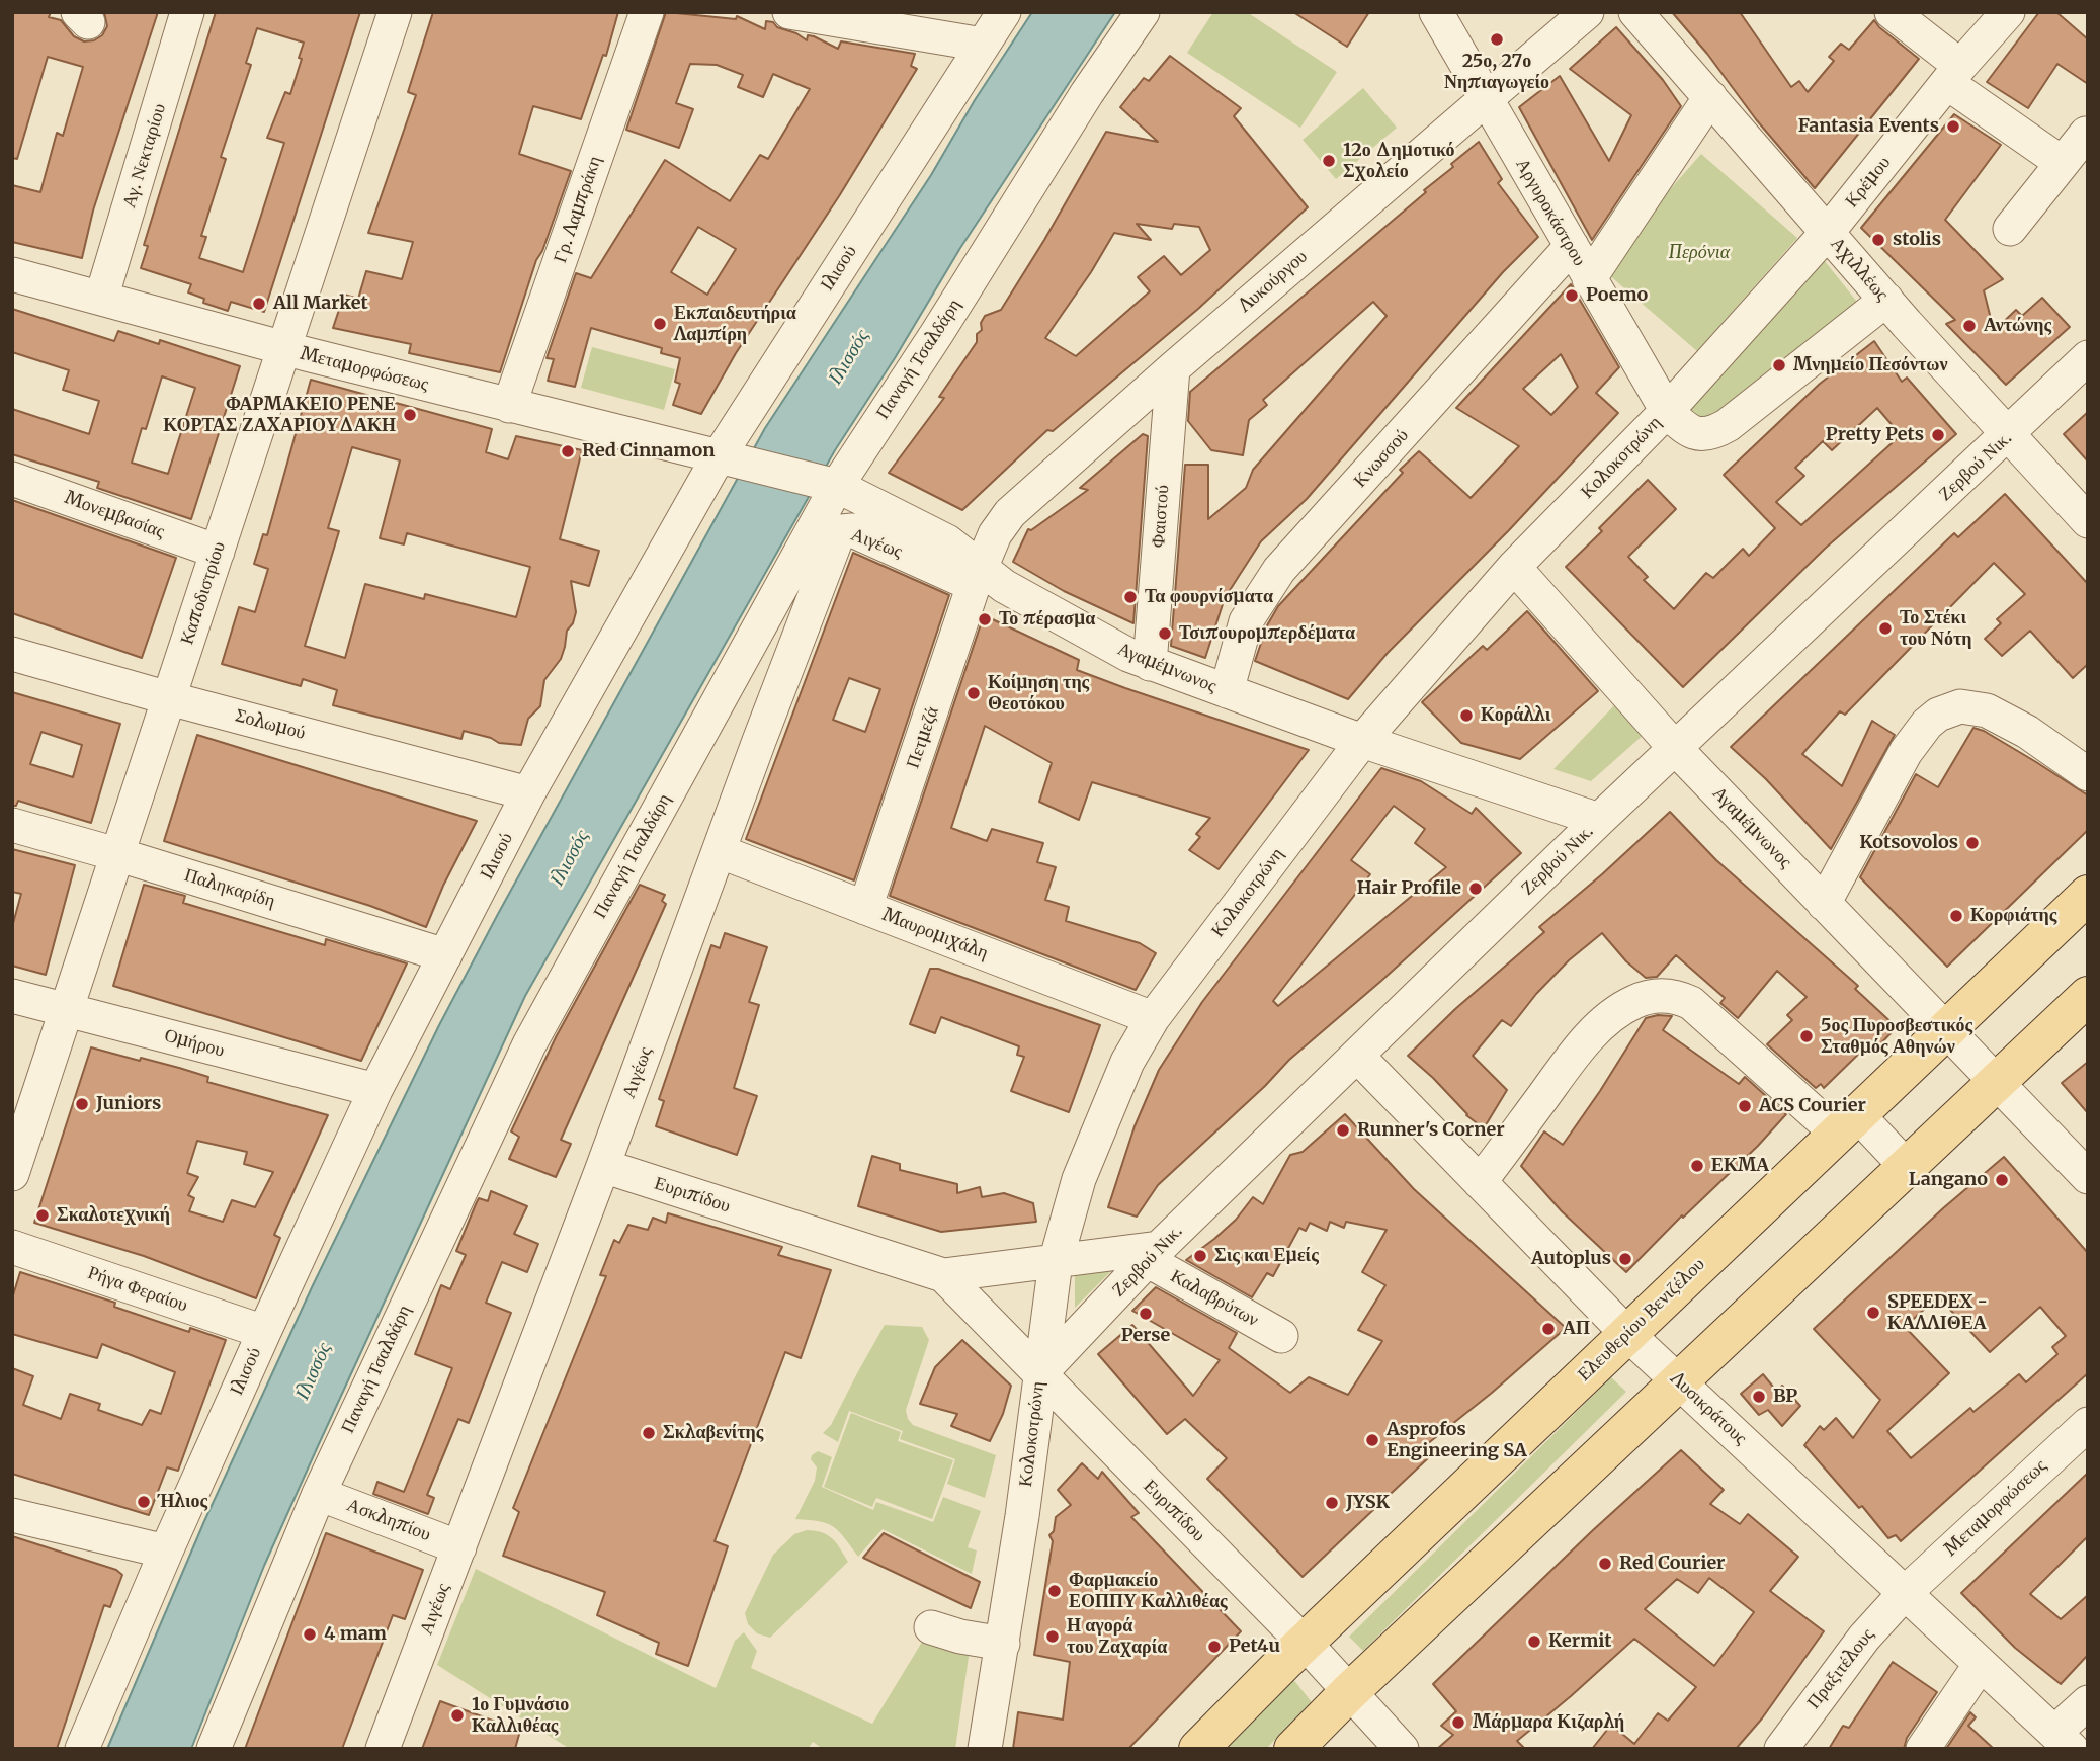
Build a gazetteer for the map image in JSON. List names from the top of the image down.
{
  "streets": {
    "main road": ["Ελευθερίου Βενιζέλου"],
    "street": [
      "Αγ. Νεκταρίου",
      "Κρέμου",
      "Γρ. Λαμπράκη",
      "Αργυροκάστρου",
      "Ιλισού",
      "Αχιλλέως",
      "Λυκούργου",
      "Παναγή Τσαλδάρη",
      "Μεταμορφώσεως",
      "Κολοκοτρώνη",
      "Κνωσσού",
      "Ζερβού Νικ.",
      "Μονεμβασίας",
      "Φαιστού",
      "Αιγέως",
      "Καποδιστρίου",
      "Αγαμέμνωνος",
      "Σολωμού",
      "Πετμεζά",
      "Παληκαρίδη",
      "Μαυρομιχάλη",
      "Ομήρου",
      "Ευριπίδου",
      "Ρήγα Φεραίου",
      "Καλαβρύτων",
      "Λυσικράτους",
      "Ασκληπίου",
      "Πραξιτέλους"
    ]
  },
  "crossings": [
    ["Αγ. Νεκταρίου", "Μεταμορφώσεως"],
    ["Κρέμου", "Αργυροκάστρου"],
    ["Κρέμου", "Αχιλλέως"],
    ["Κρέμου", "Κολοκοτρώνη"],
    ["Γρ. Λαμπράκη", "Μεταμορφώσεως"],
    ["Αργυροκάστρου", "Λυκούργου"],
    ["Αργυροκάστρου", "Κολοκοτρώνη"],
    ["Αργυροκάστρου", "Κνωσσού"],
    ["Ιλισού", "Μεταμορφώσεως"],
    ["Ιλισού", "Αγαμέμνωνος"],
    ["Ιλισού", "Σολωμού"],
    ["Ιλισού", "Παληκαρίδη"],
    ["Ιλισού", "Ομήρου"],
    ["Ιλισού", "Ρήγα Φεραίου"],
    ["Αχιλλέως", "Κολοκοτρώνη"],
    ["Αχιλλέως", "Ζερβού Νικ."],
    ["Λυκούργου", "Φαιστού"],
    ["Λυκούργου", "Αιγέως"],
    ["Λυκούργου", "Αγαμέμνωνος"],
    ["Λυκούργου", "Πετμεζά"],
    ["Παναγή Τσαλδάρη", "Αγαμέμνωνος"],
    ["Παναγή Τσαλδάρη", "Ασκληπίου"],
    ["Μεταμορφώσεως", "Καποδιστρίου"],
    ["Μεταμορφώσεως", "Αγαμέμνωνος"],
    ["Μεταμορφώσεως", "Λυσικράτους"],
    ["Μεταμορφώσεως", "Πραξιτέλους"],
    ["Κολοκοτρώνη", "Ζερβού Νικ."],
    ["Κολοκοτρώνη", "Αγαμέμνωνος"],
    ["Κολοκοτρώνη", "Μαυρομιχάλη"],
    ["Κολοκοτρώνη", "Ευριπίδου"],
    ["Κνωσσού", "Αγαμέμνωνος"],
    ["Ζερβού Νικ.", "Αγαμέμνωνος"],
    ["Ζερβού Νικ.", "Ευριπίδου"],
    ["Ζερβού Νικ.", "Καλαβρύτων"],
    ["Ζερβού Νικ.", "Λυσικράτους"],
    ["Μονεμβασίας", "Καποδιστρίου"],
    ["Φαιστού", "Αγαμέμνωνος"],
    ["Αιγέως", "Αγαμέμνωνος"],
    ["Αιγέως", "Πετμεζά"],
    ["Αιγέως", "Μαυρομιχάλη"],
    ["Αιγέως", "Ευριπίδου"],
    ["Αιγέως", "Ασκληπίου"],
    ["Καποδιστρίου", "Σολωμού"],
    ["Καποδιστρίου", "Παληκαρίδη"],
    ["Καποδιστρίου", "Ομήρου"],
    ["Αγαμέμνωνος", "Πετμεζά"],
    ["Αγαμέμνωνος", "Ελευθερίου Βενιζέλου"],
    ["Πετμεζά", "Μαυρομιχάλη"],
    ["Ευριπίδου", "Καλαβρύτων"],
    ["Ευριπίδου", "Ελευθερίου Βενιζέλου"],
    ["Ελευθερίου Βενιζέλου", "Λυσικράτους"],
    ["Λυσικράτους", "Πραξιτέλους"]
  ],
  "water": ["Ιλισσός"],
  "parks": ["Περόνια"],
  "places": [
    "25ο, 27ο Νηπιαγωγείο",
    "Fantasia Events",
    "12ο Δημοτικό Σχολείο",
    "stolis",
    "Poemo",
    "All Market",
    "Εκπαιδευτήρια Λαμπίρη",
    "Αντώνης",
    "Μνημείο Πεσόντων",
    "ΦΑΡΜΑΚΕΙΟ ΡΕΝΕ ΚΟΡΤΑΣ ΖΑΧΑΡΙΟΥΔΑΚΗ",
    "Pretty Pets",
    "Red Cinnamon",
    "Τα φουρνίσματα",
    "Το πέρασμα",
    "Το Στέκι του Νότη",
    "Τσιπουρομπερδέματα",
    "Κοίμηση της Θεοτόκου",
    "Κοράλλι",
    "Kotsovolos",
    "Hair Profile",
    "Κορφιάτης",
    "5ος Πυροσβεστικός Σταθμός Αθηνών",
    "Juniors",
    "ACS Courier",
    "Runner's Corner",
    "ΕΚΜΑ",
    "Langano",
    "Σκαλοτεχνική",
    "Σις και Εμείς",
    "Autoplus",
    "SPEEDEX - ΚΑΛΛΙΘΕΑ",
    "Perse",
    "ΑΠ",
    "BP",
    "Σκλαβενίτης",
    "Asprofos Engineering SA",
    "Ήλιος",
    "JYSK",
    "Red Courier",
    "Φαρμακείο ΕΟΠΠΥ Καλλιθέας",
    "4 mam",
    "Η αγορά του Ζαχαρία",
    "Kermit",
    "Pet4u",
    "1ο Γυμνάσιο Καλλιθέας",
    "Μάρμαρα Κιζαρλή"
  ]
}
